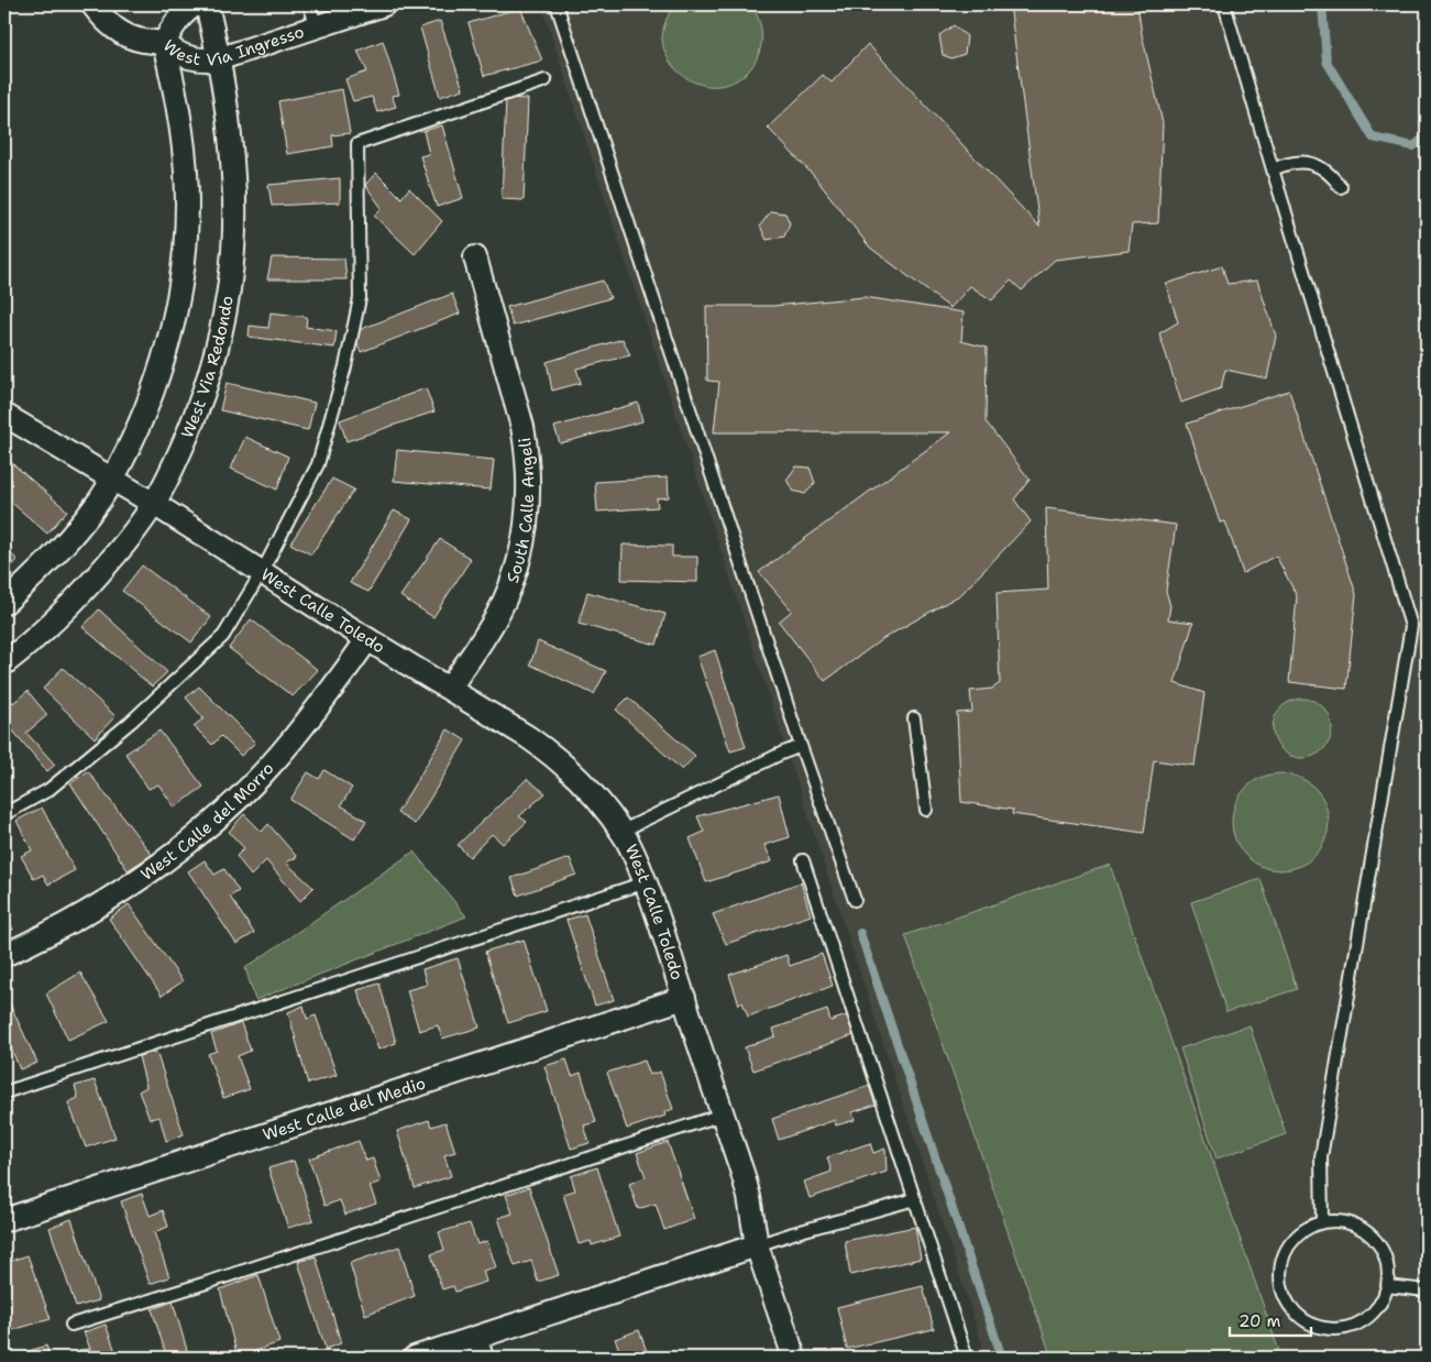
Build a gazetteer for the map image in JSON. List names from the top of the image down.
{
  "streets": {
    "street": [
      "West Via Ingresso",
      "West Via Redondo",
      "South Calle Angeli",
      "West Calle Toledo",
      "West Calle del Morro",
      "West Calle del Medio"
    ]
  },
  "crossings": [
    ["West Via Ingresso", "West Via Redondo"],
    ["West Via Redondo", "West Calle Toledo"],
    ["South Calle Angeli", "West Calle Toledo"],
    ["West Calle Toledo", "West Calle del Morro"],
    ["West Calle Toledo", "West Calle del Medio"]
  ],
  "scale_bar": "20 m"
}
